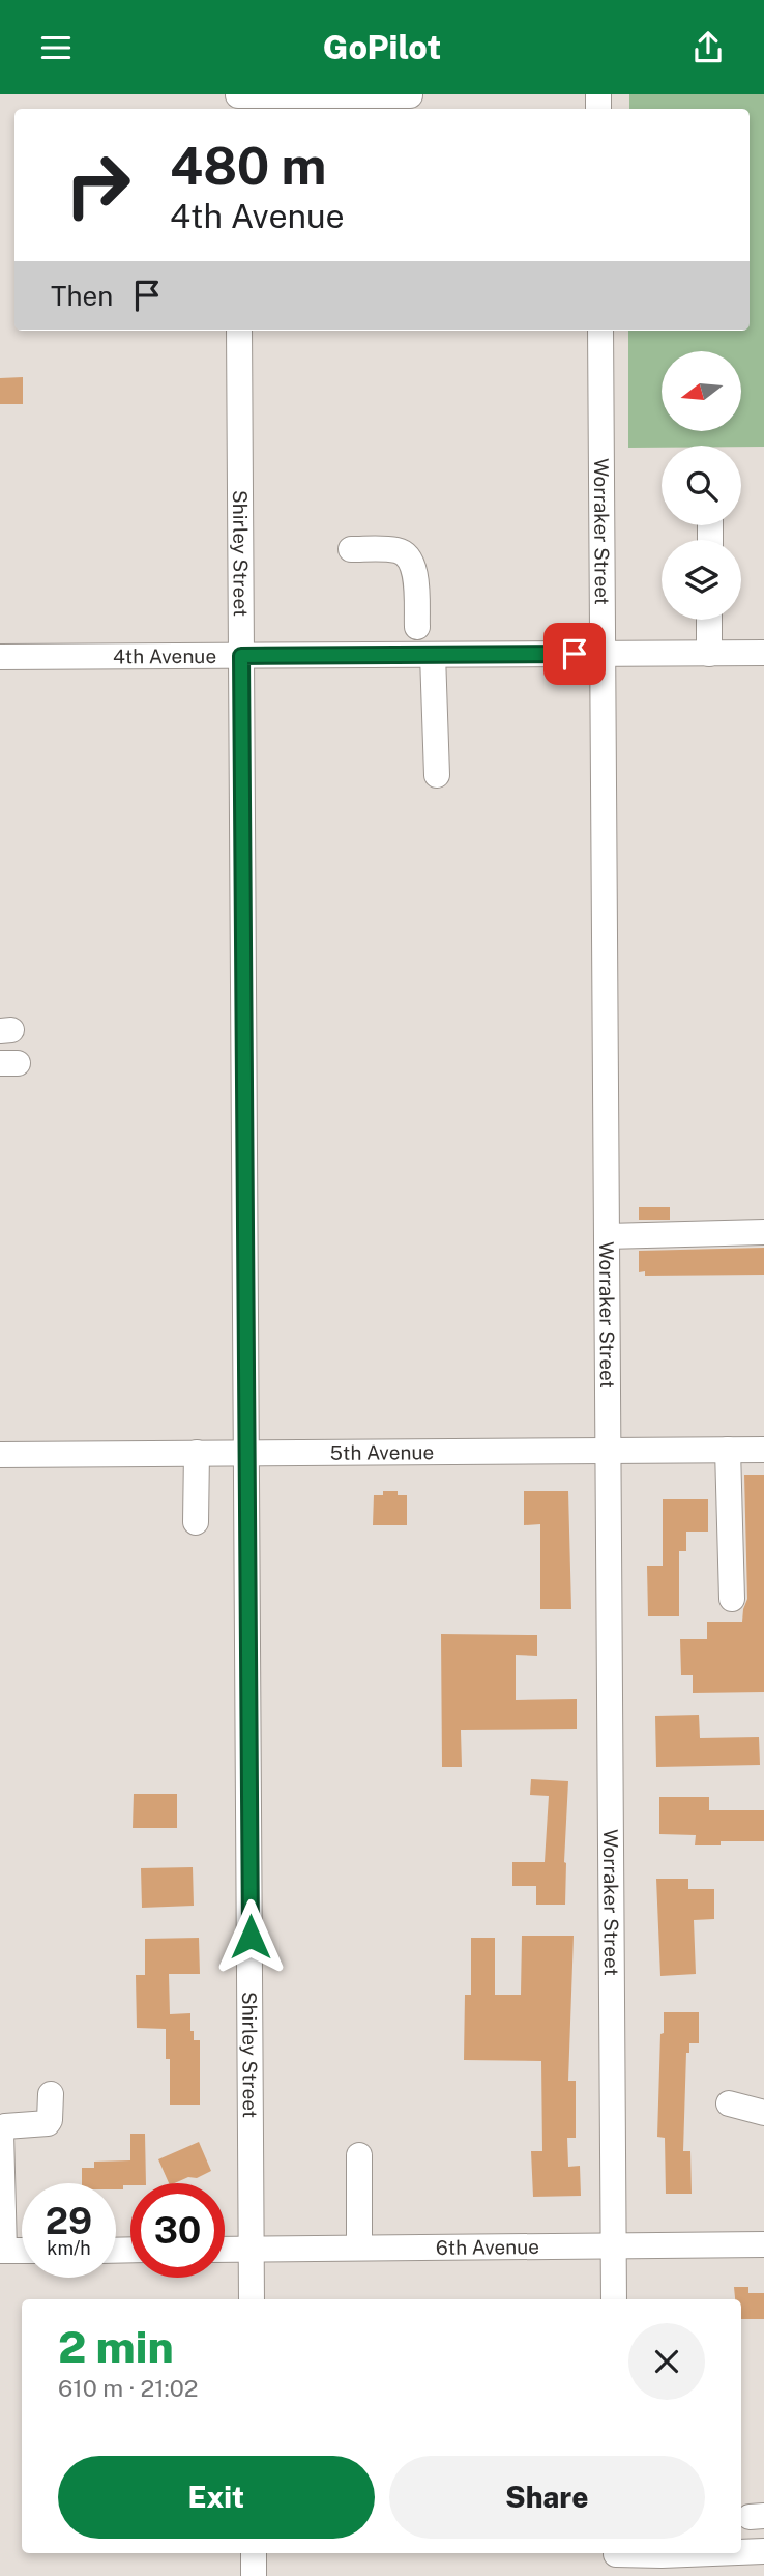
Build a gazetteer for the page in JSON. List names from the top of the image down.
{
  "streets": {
    "street": [
      "Worraker Street",
      "Shirley Street",
      "4th Avenue",
      "5th Avenue",
      "6th Avenue"
    ]
  },
  "crossings": [
    ["Worraker Street", "4th Avenue"],
    ["Worraker Street", "5th Avenue"],
    ["Worraker Street", "6th Avenue"],
    ["Shirley Street", "4th Avenue"],
    ["Shirley Street", "5th Avenue"],
    ["Shirley Street", "6th Avenue"]
  ],
  "north": "left",
  "page": {
    "header": "GoPilot",
    "turn": ["480 m", "4th Avenue"],
    "then": "Then",
    "speed": "29 km/h",
    "limit": "30",
    "heading": ["2 min", "610 m · 21:02"],
    "buttons": ["Exit", "Share"]
  }
}
